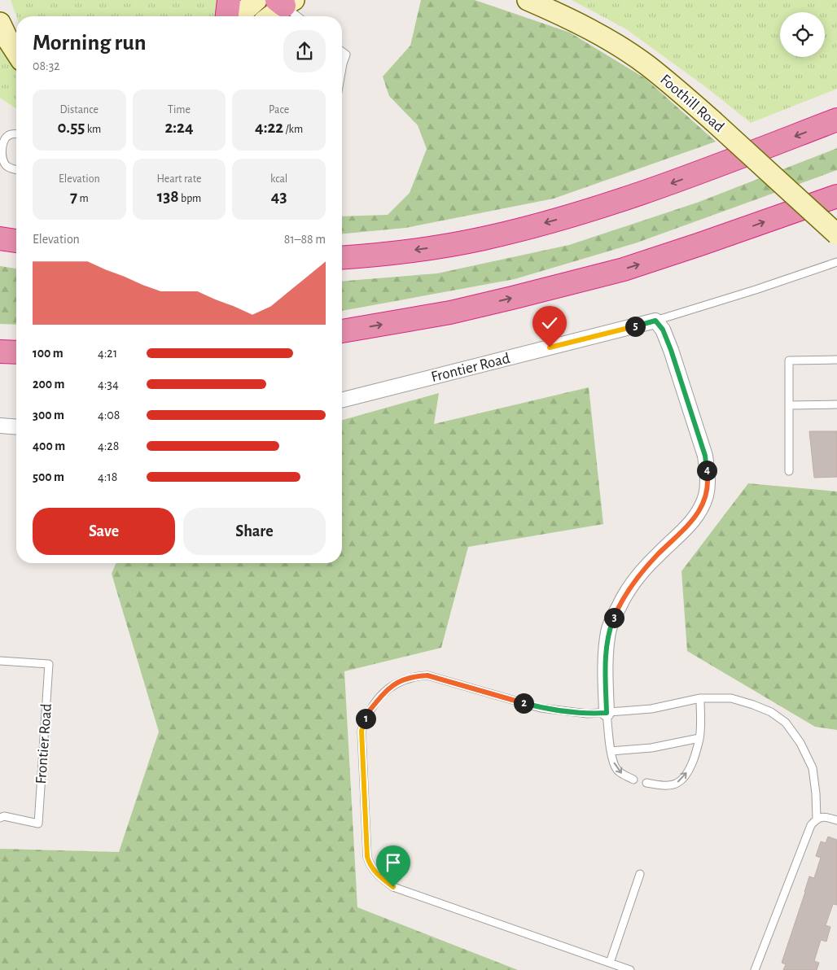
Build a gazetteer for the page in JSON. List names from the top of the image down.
{
  "streets": {
    "street": ["Foothill Road", "Frontier Road"]
  },
  "page": {
    "heading": ["Morning run", "08:32"],
    "stats": [
      ["Distance", "0.55 km"],
      ["Time", "2:24"],
      ["Pace", "4:22 /km"],
      ["Elevation", "7 m"],
      ["Heart rate", "138 bpm"],
      ["kcal", "43"]
    ],
    "chart": ["Elevation", "81–88 m"],
    "pins": [
      "5",
      "4",
      "3",
      "2",
      "1"
    ],
    "list": [
      {
        "name": "100 m",
        "note": "4:21"
      },
      {
        "name": "200 m",
        "note": "4:34"
      },
      {
        "name": "300 m",
        "note": "4:08"
      },
      {
        "name": "400 m",
        "note": "4:28"
      },
      {
        "name": "500 m",
        "note": "4:18"
      }
    ],
    "buttons": ["Save", "Share"]
  }
}
